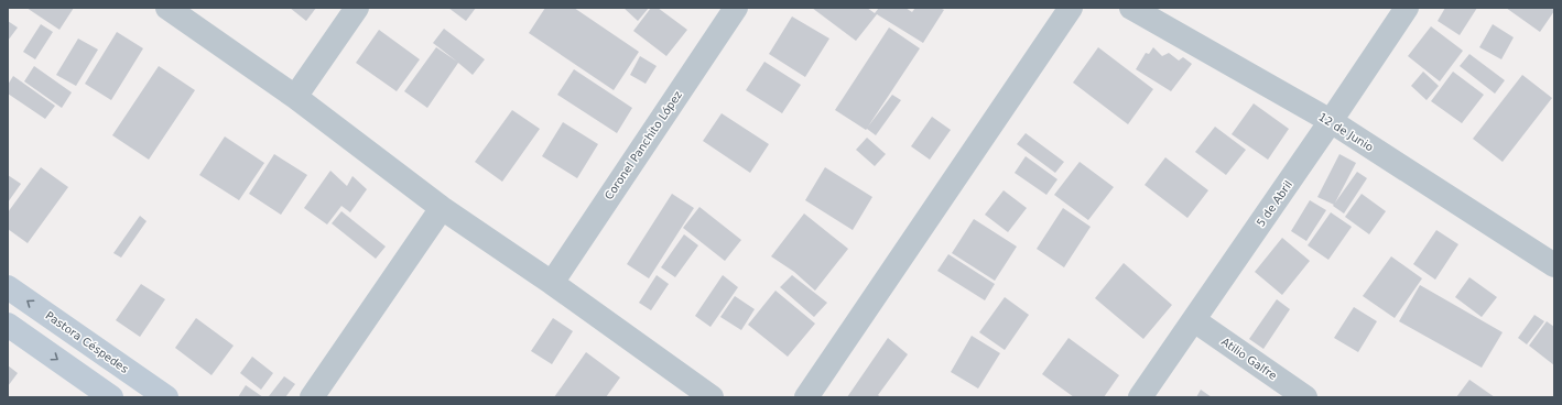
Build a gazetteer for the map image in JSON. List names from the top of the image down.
{
  "streets": {
    "main road": ["Pastora Céspedes"],
    "street": [
      "12 de Junio",
      "Coronel Panchito López",
      "5 de Abril",
      "Atilio Galfre"
    ]
  },
  "crossings": [
    ["12 de Junio", "5 de Abril"],
    ["5 de Abril", "Atilio Galfre"]
  ]
}
